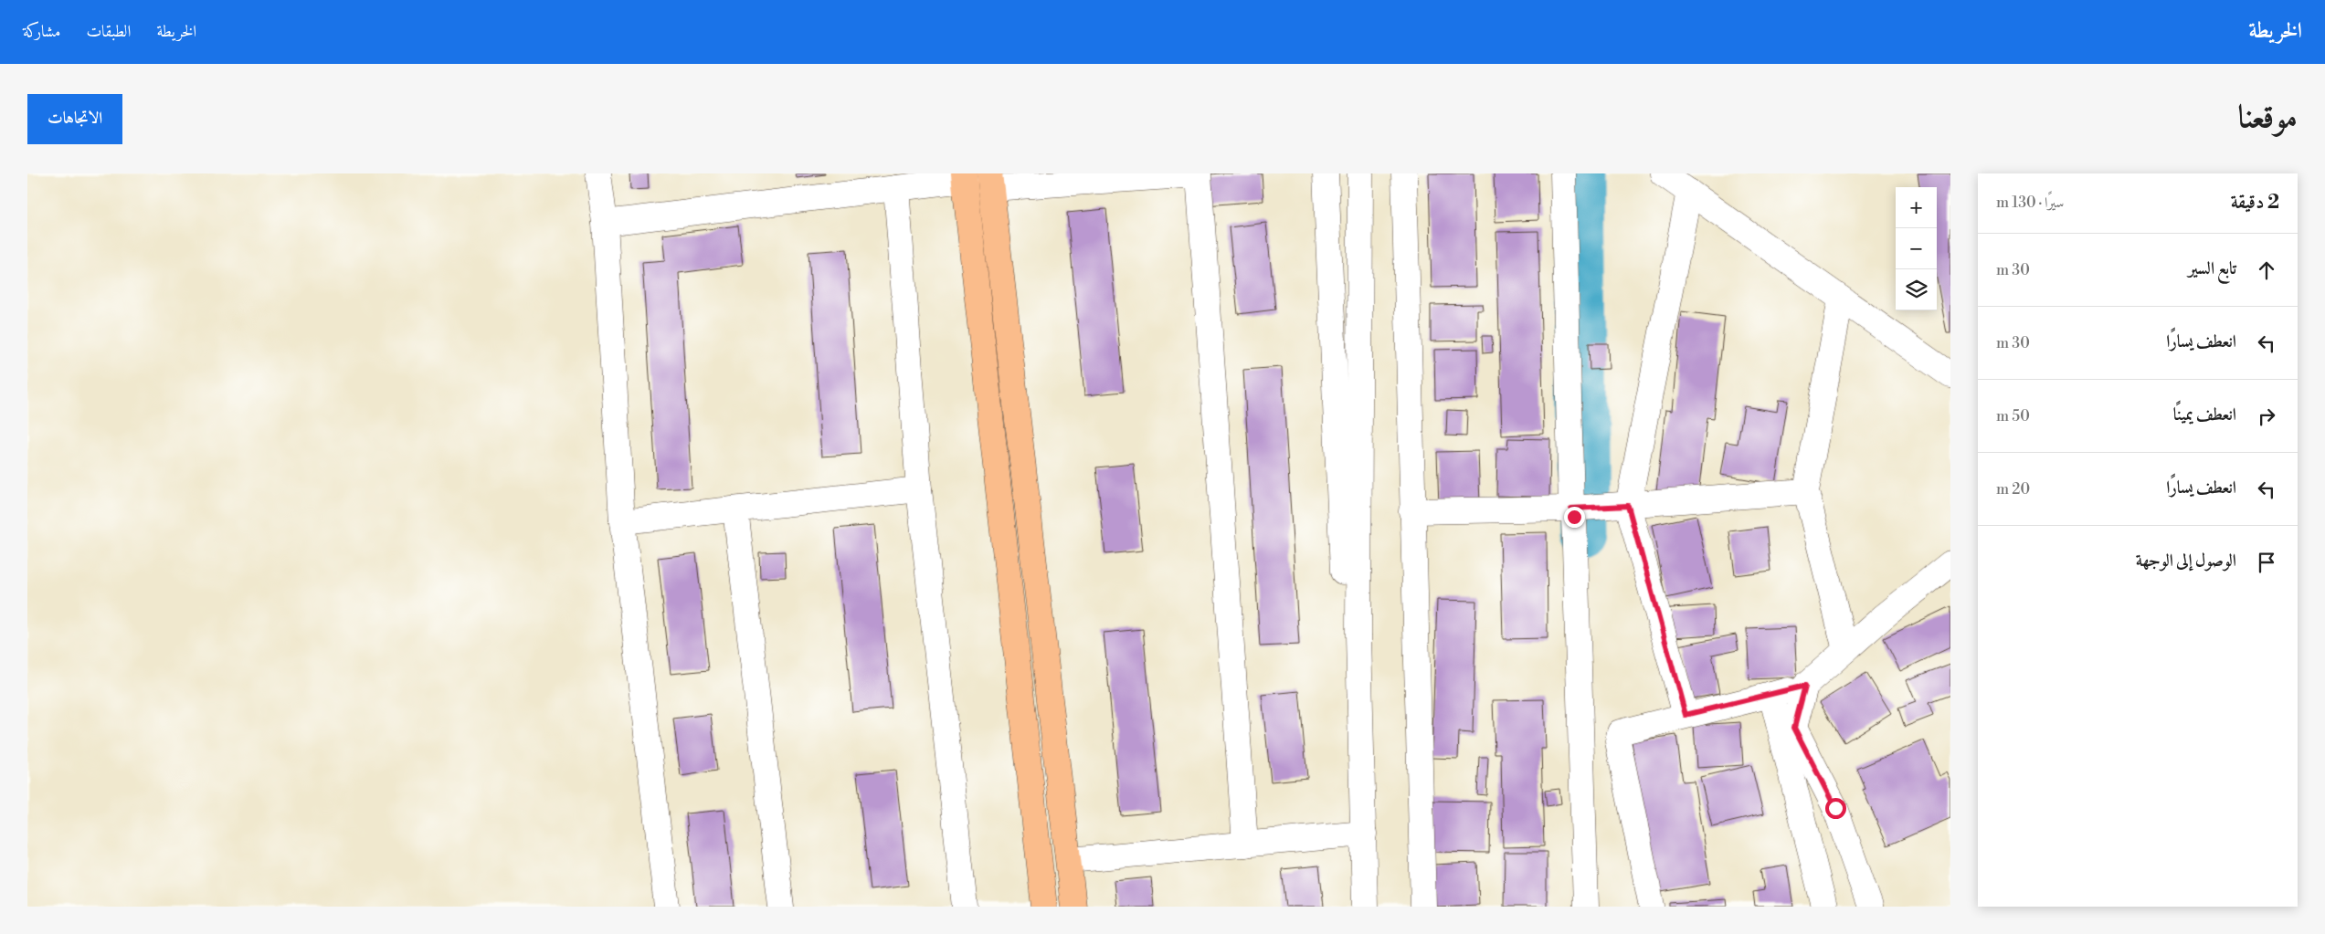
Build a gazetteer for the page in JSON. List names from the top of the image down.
{
  "page": {
    "header": "الخريطة",
    "nav": ["الخريطة", "الطبقات", "مشاركة"],
    "title": "موقعنا",
    "buttons": "الاتجاهات",
    "heading": ["2 دقيقة", "سيرًا · 130 m"],
    "map_buttons": ["+", "−"],
    "list": [
      ["تابع السير", "30 m"],
      ["انعطف يسارًا", "30 m"],
      ["انعطف يمينًا", "50 m"],
      ["انعطف يسارًا", "20 m"],
      "الوصول إلى الوجهة"
    ]
  }
}
